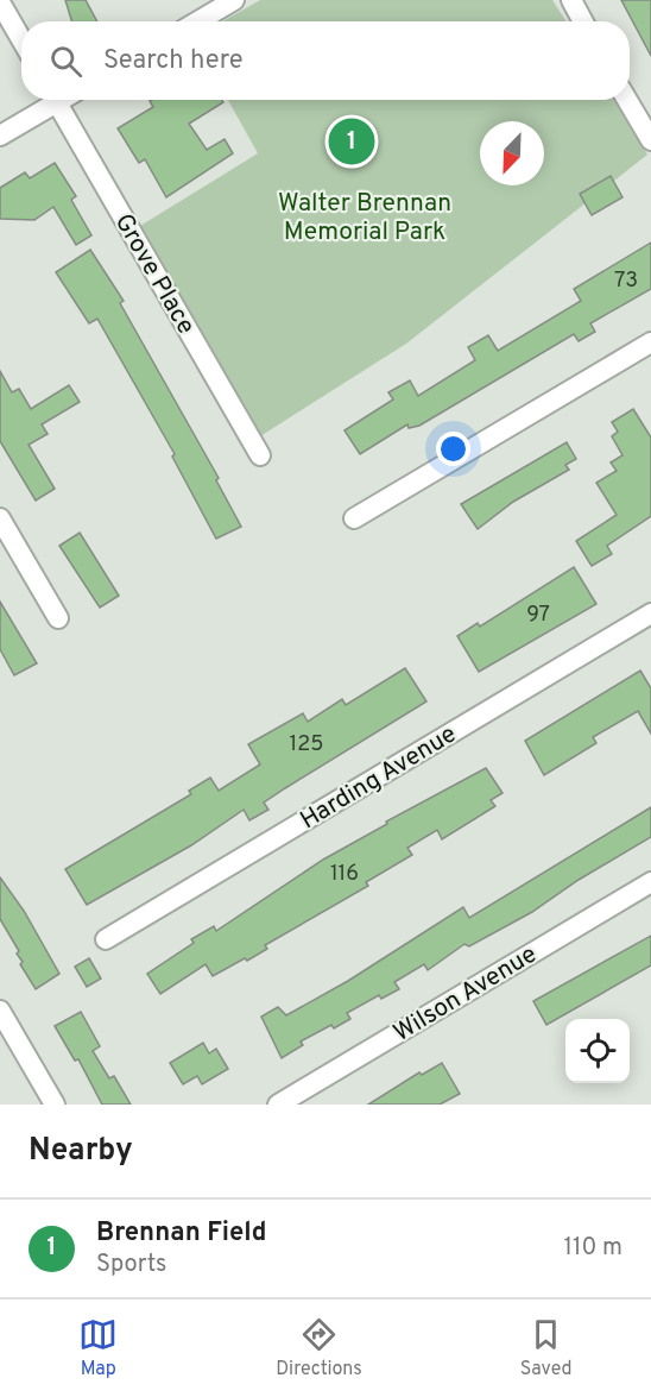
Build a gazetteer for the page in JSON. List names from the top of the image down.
{
  "streets": {
    "street": ["Grove Place", "Harding Avenue", "Wilson Avenue"]
  },
  "parks": ["Walter Brennan Memorial Park"],
  "house_numbers": [
    "73",
    "97",
    "125",
    "116"
  ],
  "north": "bottom left",
  "page": {
    "search": "Search here",
    "pins": "1",
    "heading": "Nearby",
    "list": [
      {
        "mark": "1",
        "name": "Brennan Field",
        "note": "Sports",
        "value": "110 m"
      }
    ],
    "nav": ["Map", "Directions", "Saved"]
  }
}
